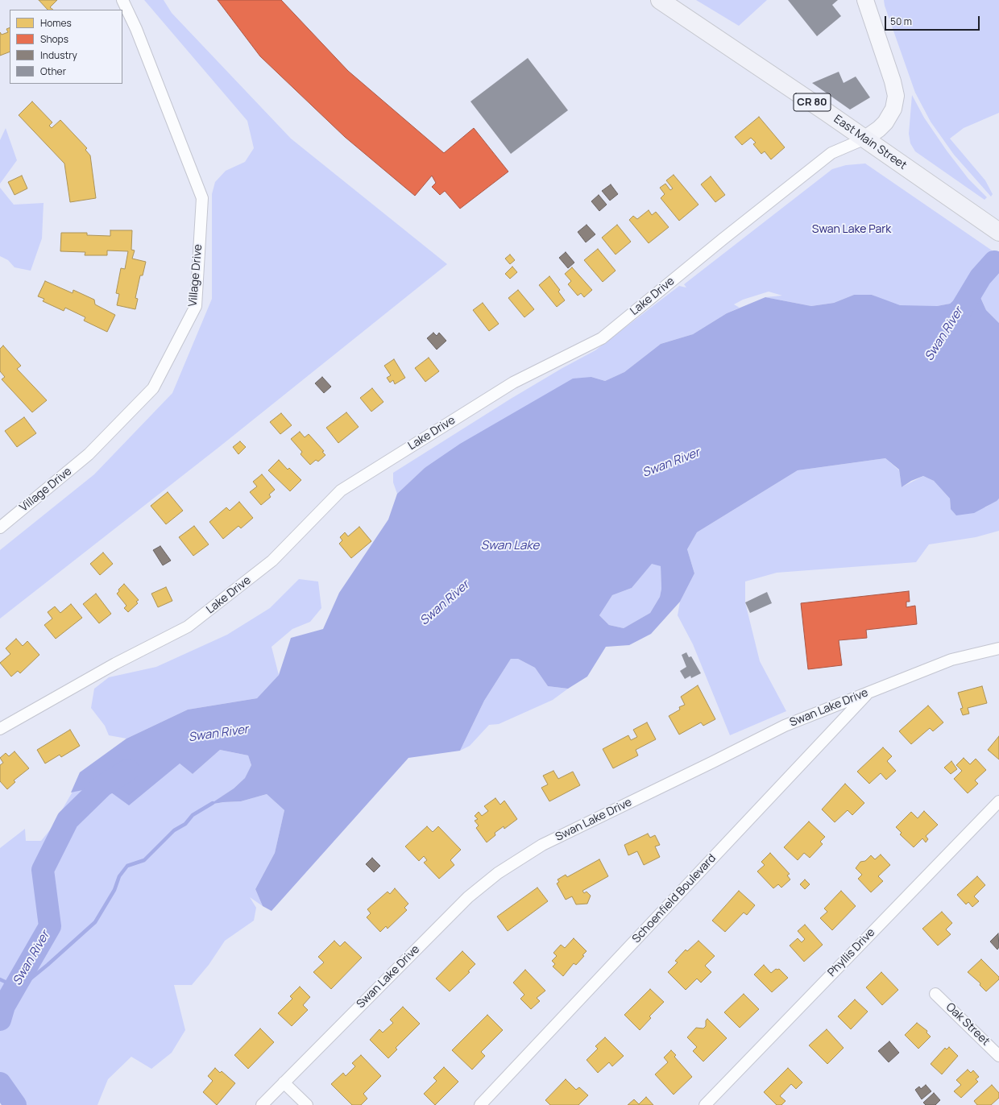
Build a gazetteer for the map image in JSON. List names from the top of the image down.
{
  "streets": {
    "main road": ["CR 80", "East Main Street"],
    "street": [
      "Village Drive",
      "Lake Drive",
      "Swan Lake Drive",
      "Schoenfield Boulevard",
      "Phyllis Drive",
      "Oak Street"
    ]
  },
  "crossings": [
    ["East Main Street", "Lake Drive"],
    ["Swan Lake Drive", "Schoenfield Boulevard"]
  ],
  "water": ["Swan River", "Swan Lake"],
  "parks": ["Swan Lake Park"],
  "legend": [
    "Homes",
    "Shops",
    "Industry",
    "Other"
  ],
  "scale_bar": "50 m"
}
